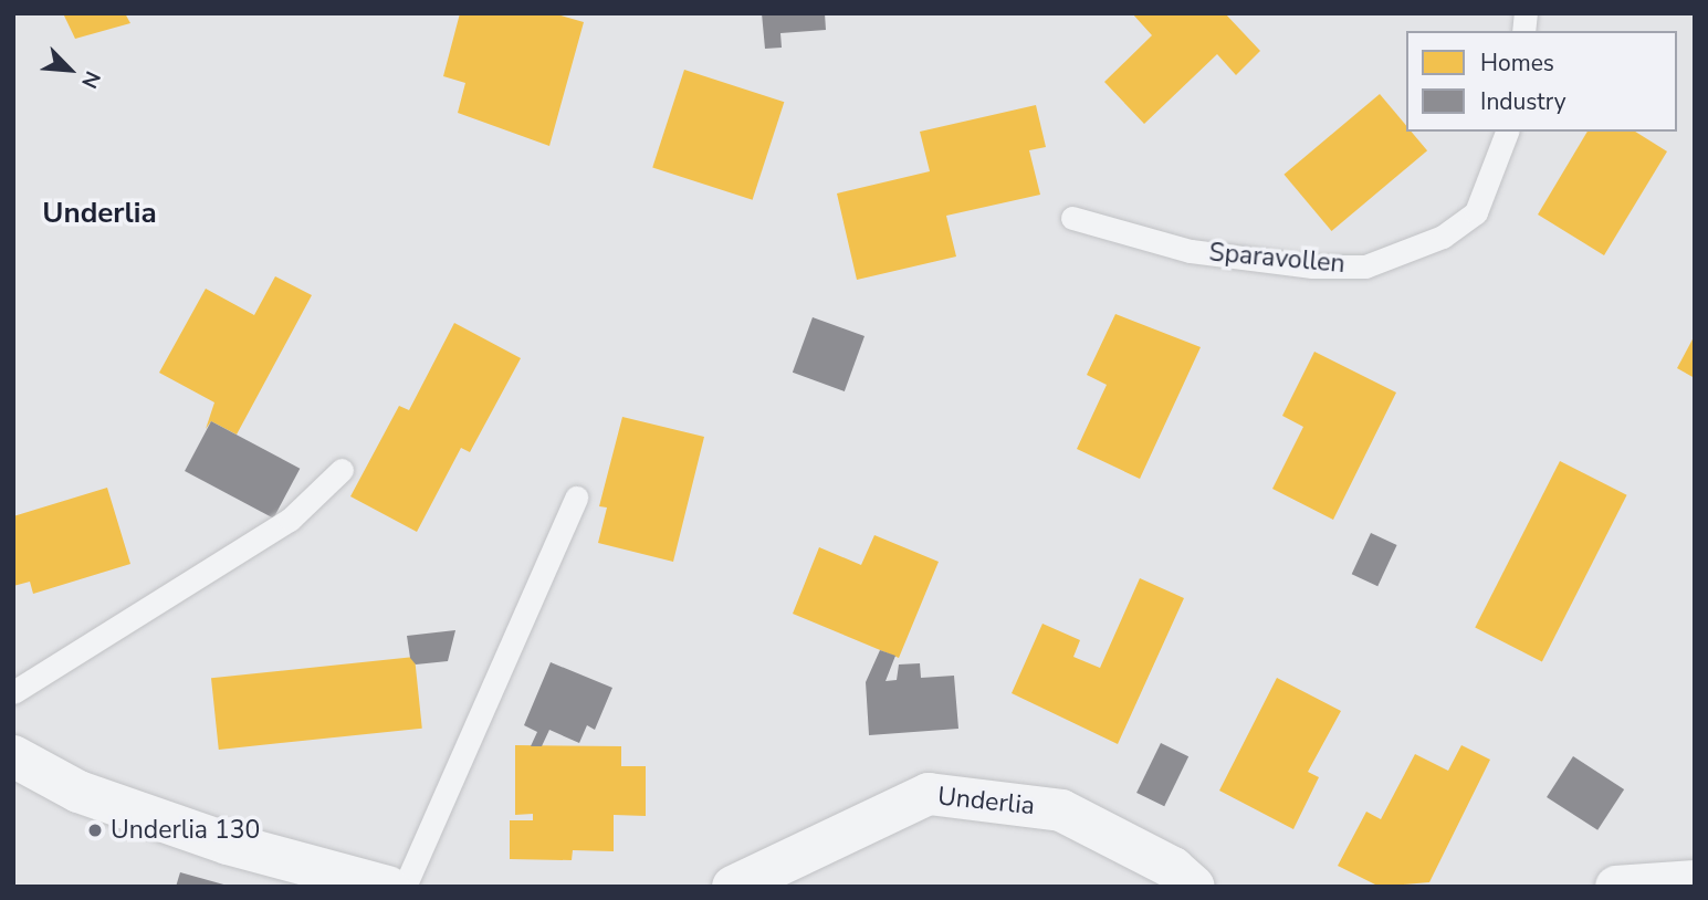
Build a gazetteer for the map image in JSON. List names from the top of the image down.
{
  "streets": {
    "street": ["Underlia"],
    "lane": ["Sparavollen"]
  },
  "districts": ["Underlia"],
  "places": ["Underlia 130"],
  "legend": ["Homes", "Industry"],
  "north": "bottom right"
}
